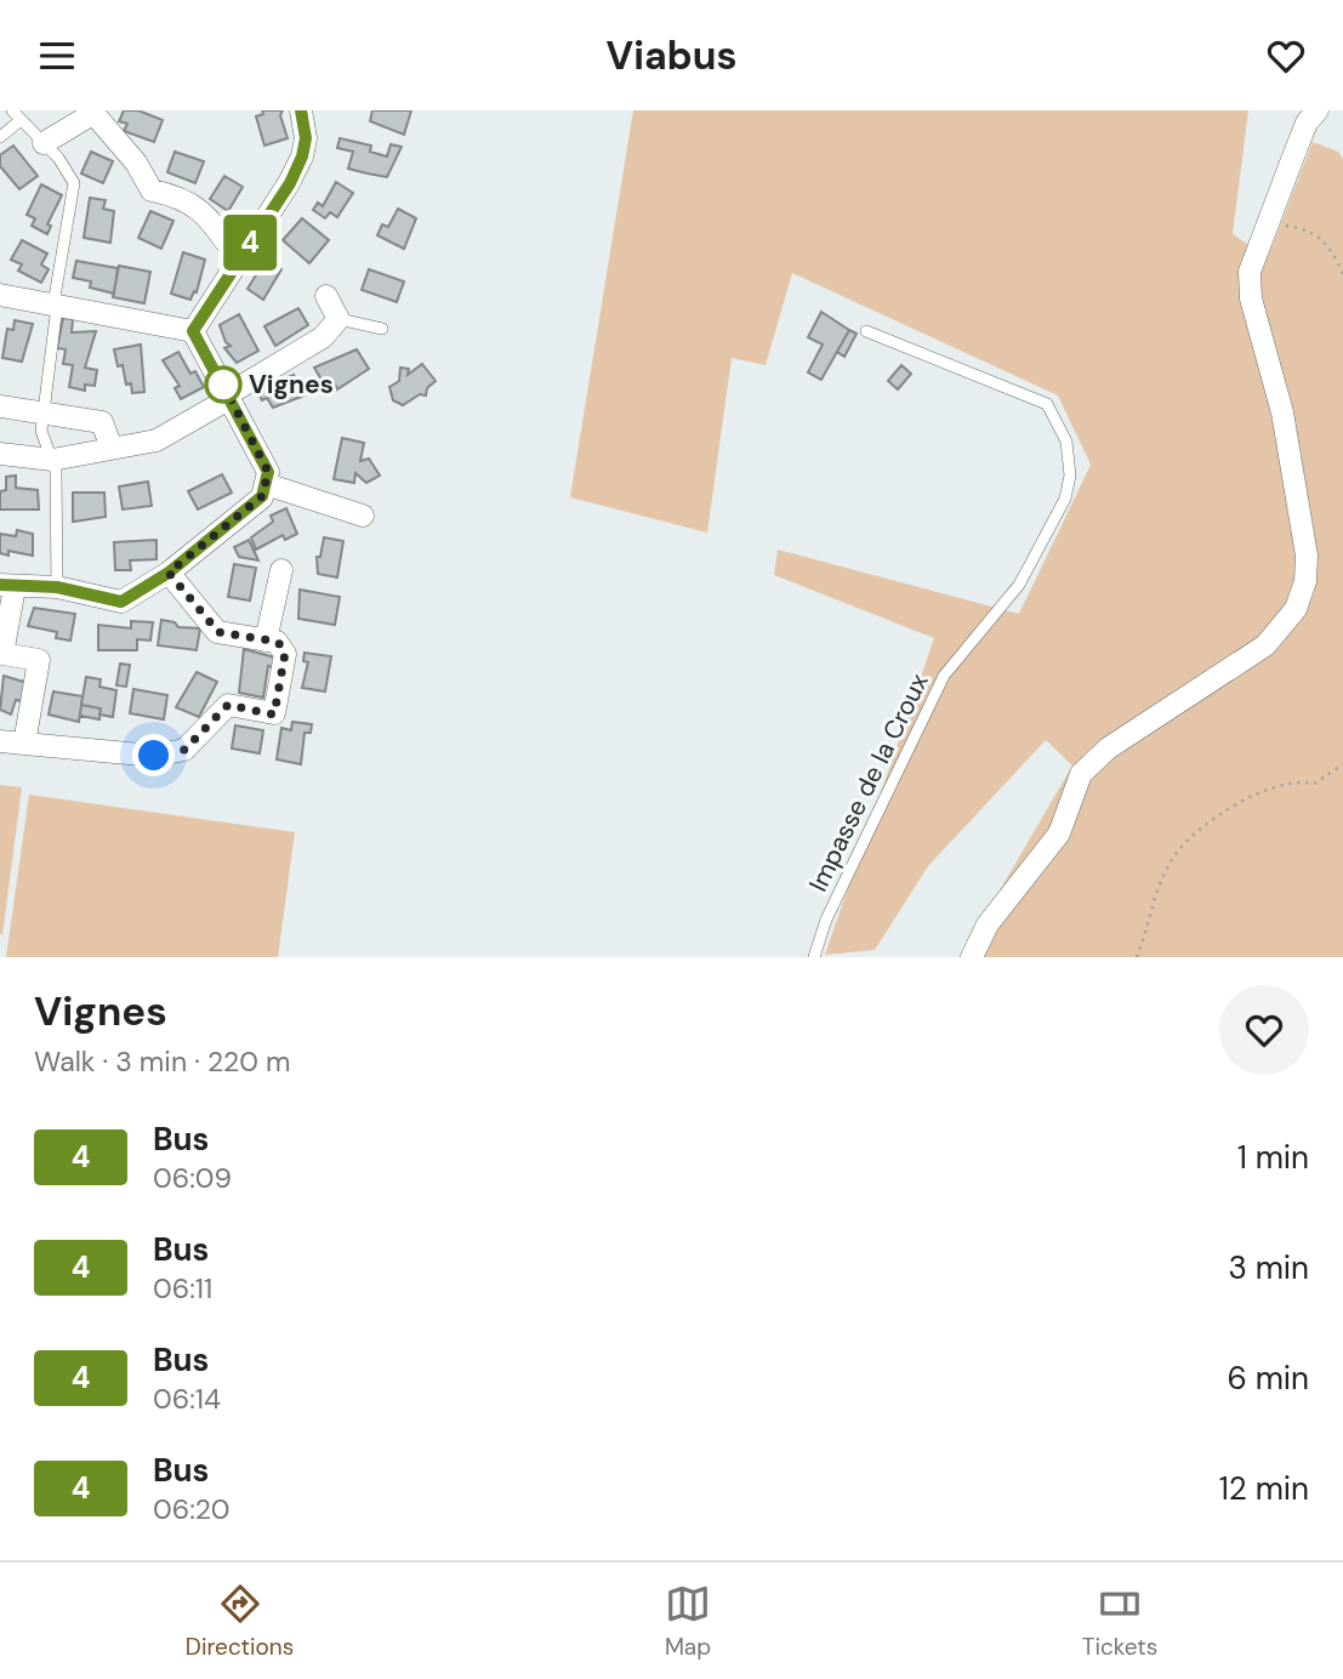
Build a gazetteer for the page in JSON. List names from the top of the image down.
{
  "streets": {
    "lane": ["Impasse de la Croux"]
  },
  "places": ["Vignes"],
  "lines": ["bus line 4"],
  "page": {
    "header": "Viabus",
    "on_map": "4",
    "heading": ["Vignes", "Walk · 3 min · 220 m"],
    "list": [
      {
        "mark": "4",
        "name": "Bus",
        "note": "06:09",
        "value": "1 min"
      },
      {
        "mark": "4",
        "name": "Bus",
        "note": "06:11",
        "value": "3 min"
      },
      {
        "mark": "4",
        "name": "Bus",
        "note": "06:14",
        "value": "6 min"
      },
      {
        "mark": "4",
        "name": "Bus",
        "note": "06:20",
        "value": "12 min"
      }
    ],
    "tabs": ["Directions", "Map", "Tickets"]
  }
}
